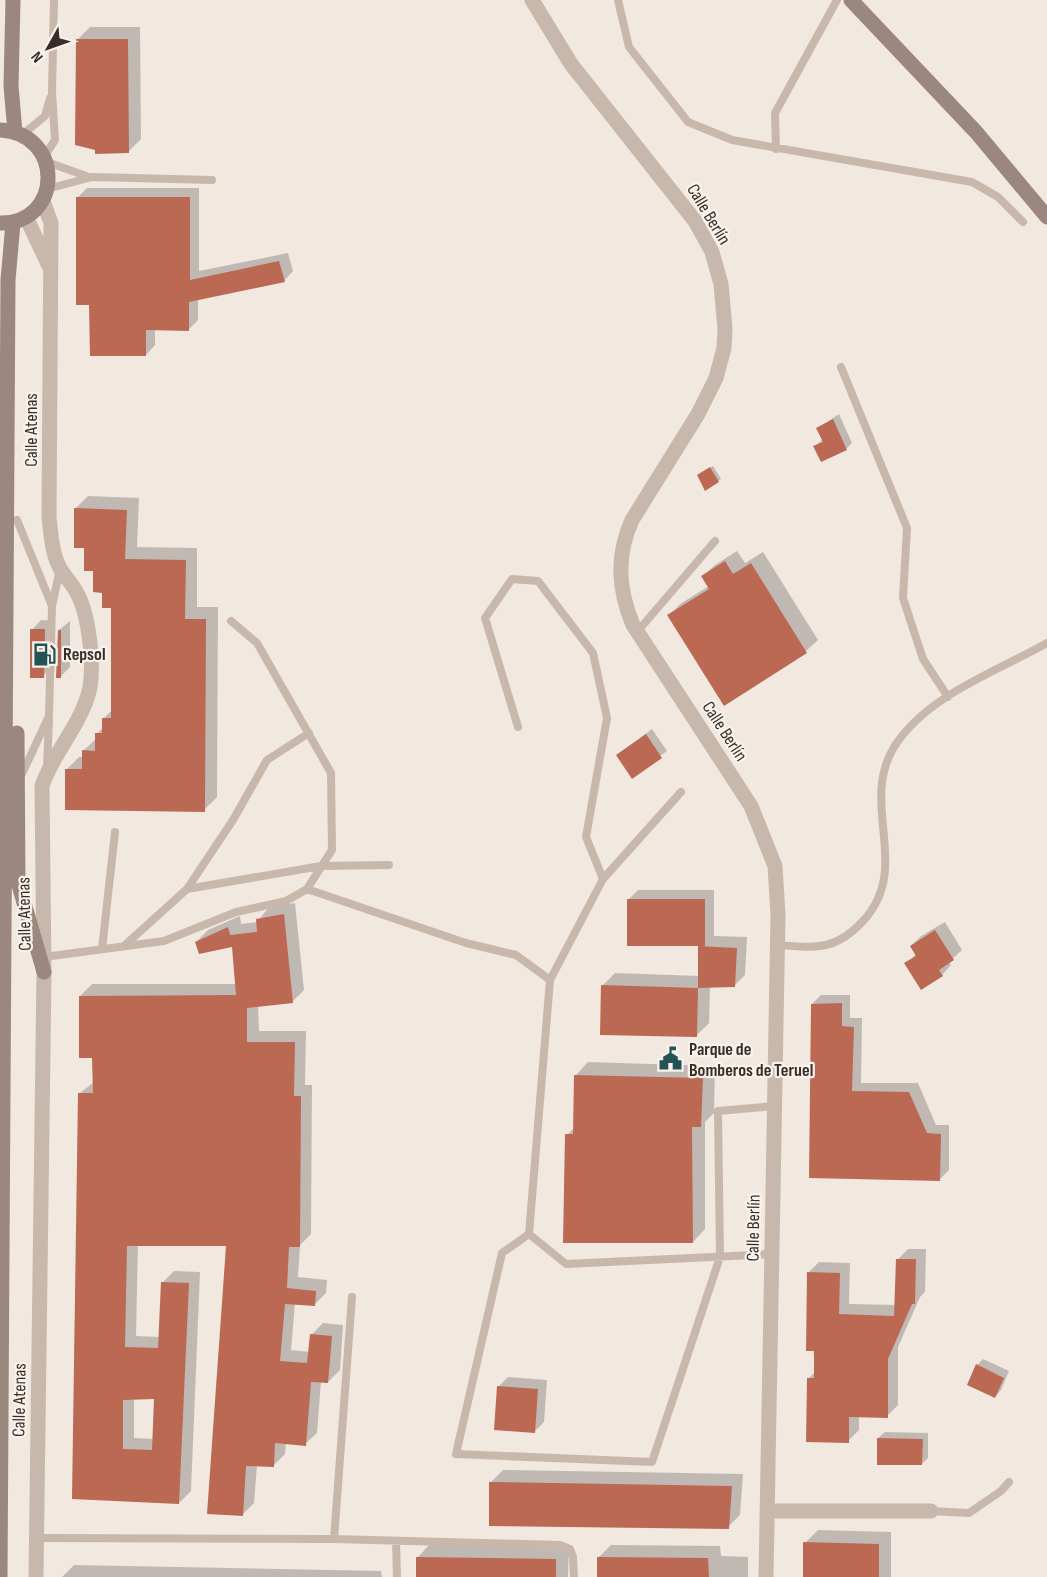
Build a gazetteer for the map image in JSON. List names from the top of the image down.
{
  "streets": {
    "street": ["Calle Berlín", "Calle Atenas"]
  },
  "places": {
    "fuel station": ["Repsol"],
    "public building": ["Parque de Bomberos de Teruel"]
  },
  "north": "bottom left"
}
